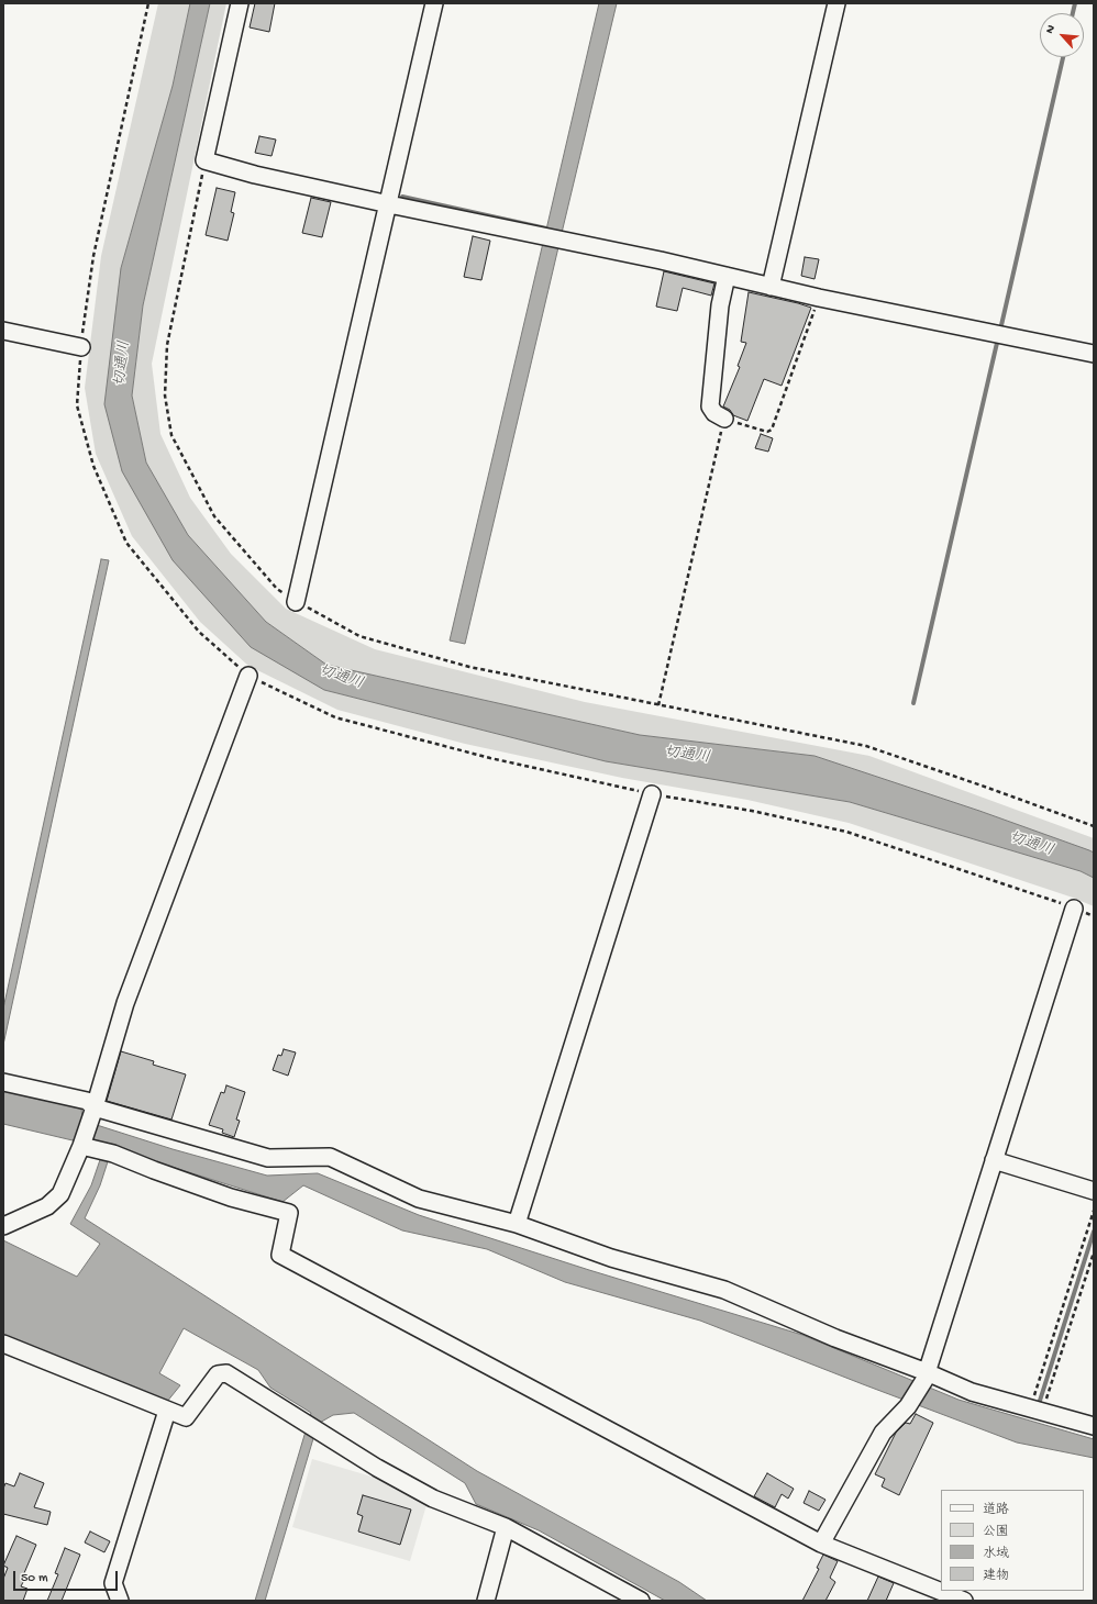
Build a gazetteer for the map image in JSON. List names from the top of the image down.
{
  "water": ["切通川"],
  "legend": [
    "道路",
    "公園",
    "水域",
    "建物"
  ],
  "scale_bar": "50 m",
  "north": "top left"
}
